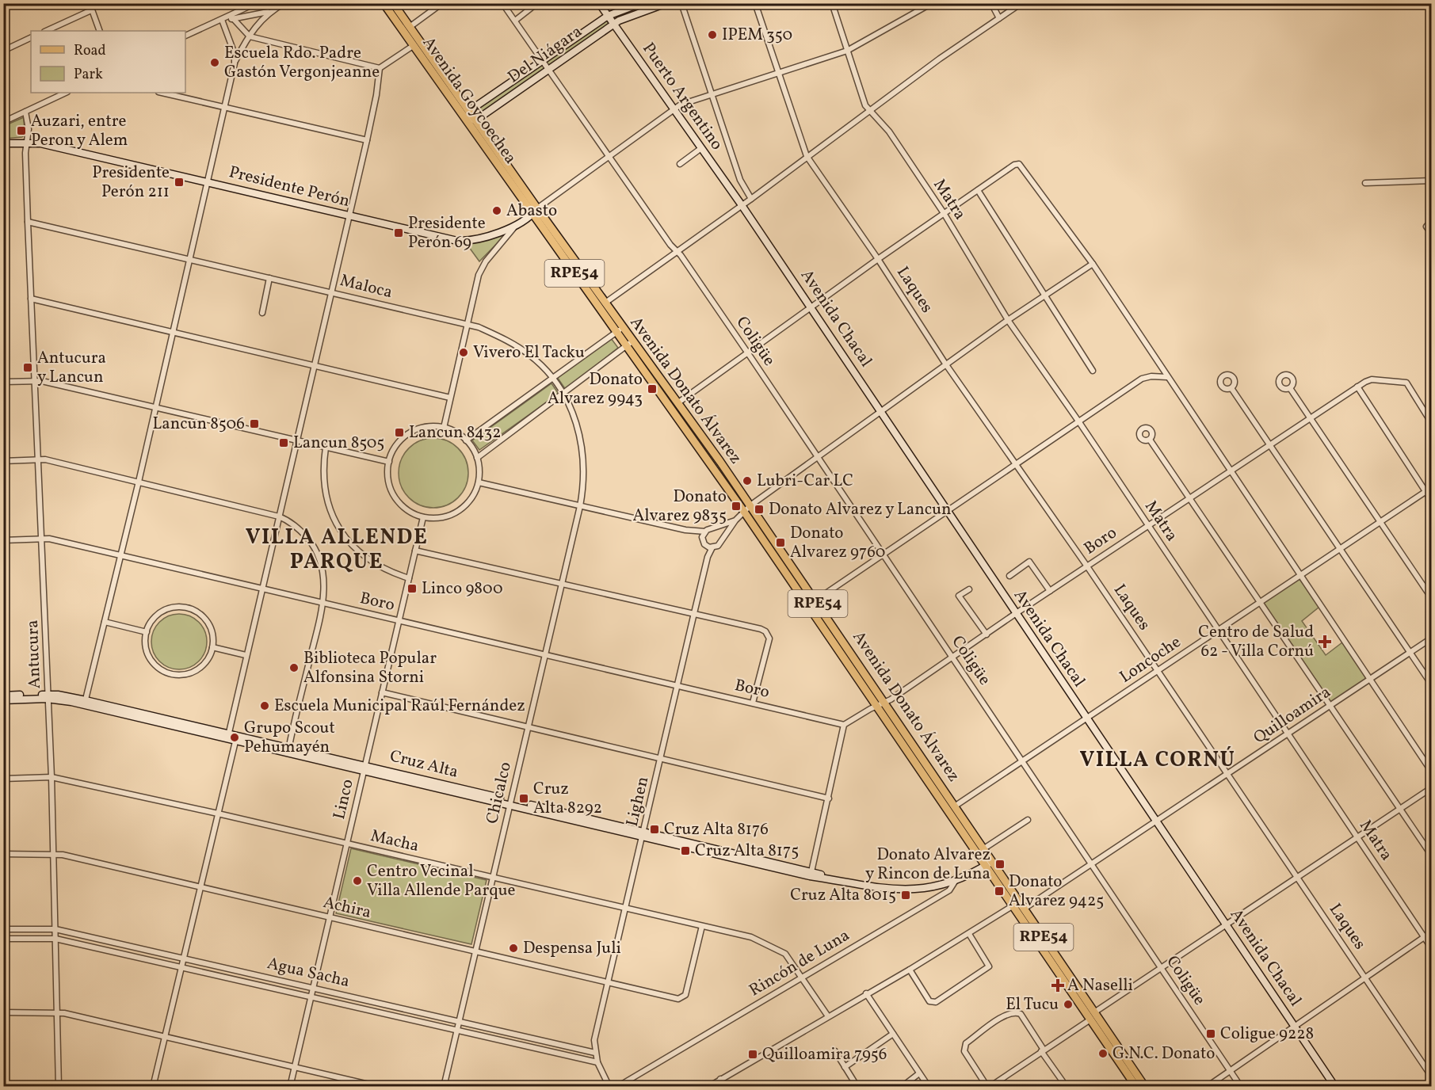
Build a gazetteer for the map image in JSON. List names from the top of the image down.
{
  "streets": {
    "main road": [
      "Del Niágara",
      "Puerto Argentino",
      "Avenida Goycoechea",
      "Presidente Perón",
      "RPE54",
      "Avenida Chacal",
      "Avenida Donato Álvarez",
      "Cruz Alta",
      "Rincón de Luna"
    ],
    "street": [
      "Matra",
      "Maloca",
      "Laques",
      "Coligüe",
      "Boro",
      "Antucura",
      "Loncoche",
      "Quilloamira",
      "Chicalco",
      "Linco",
      "Lighen",
      "Macha",
      "Achira",
      "Agua Sacha"
    ]
  },
  "crossings": [
    ["Del Niágara", "Puerto Argentino"],
    ["Del Niágara", "Avenida Goycoechea"],
    ["Del Niágara", "Coligüe"],
    ["Puerto Argentino", "Avenida Chacal"],
    ["Avenida Goycoechea", "Presidente Perón"],
    ["Avenida Goycoechea", "Avenida Donato Álvarez"],
    ["Presidente Perón", "Avenida Donato Álvarez"],
    ["Presidente Perón", "Antucura"],
    ["Matra", "Boro"],
    ["Matra", "Loncoche"],
    ["Matra", "Quilloamira"],
    ["Maloca", "Antucura"],
    ["Maloca", "Chicalco"],
    ["Laques", "Boro"],
    ["Laques", "Loncoche"],
    ["Laques", "Quilloamira"],
    ["Avenida Chacal", "Boro"],
    ["Avenida Chacal", "Loncoche"],
    ["Avenida Chacal", "Quilloamira"],
    ["Coligüe", "Boro"],
    ["Coligüe", "Loncoche"],
    ["Coligüe", "Quilloamira"],
    ["Avenida Donato Álvarez", "Boro"],
    ["Avenida Donato Álvarez", "Loncoche"],
    ["Avenida Donato Álvarez", "Quilloamira"],
    ["Avenida Donato Álvarez", "Rincón de Luna"],
    ["Boro", "Antucura"],
    ["Boro", "Chicalco"],
    ["Boro", "Linco"],
    ["Boro", "Lighen"],
    ["Antucura", "Cruz Alta"],
    ["Antucura", "Macha"],
    ["Antucura", "Achira"],
    ["Antucura", "Agua Sacha"],
    ["Cruz Alta", "Chicalco"],
    ["Cruz Alta", "Linco"],
    ["Cruz Alta", "Lighen"],
    ["Cruz Alta", "Rincón de Luna"],
    ["Chicalco", "Macha"],
    ["Chicalco", "Achira"],
    ["Chicalco", "Agua Sacha"],
    ["Linco", "Macha"],
    ["Linco", "Achira"],
    ["Linco", "Agua Sacha"],
    ["Lighen", "Macha"],
    ["Lighen", "Achira"],
    ["Lighen", "Agua Sacha"],
    ["Macha", "Achira"],
    ["Macha", "Rincón de Luna"]
  ],
  "districts": ["VILLA ALLENDE PARQUE", "VILLA CORNÚ"],
  "places": {
    "other": [
      "IPEM 350",
      "Escuela Rdo. Padre Gastón Vergonjeanne",
      "Abasto",
      "Vivero El Tacku",
      "Lubri-Car LC",
      "Biblioteca Popular Alfonsina Storni",
      "Escuela Municipal Raúl Fernández",
      "Grupo Scout Pehumayén",
      "Centro Vecinal Villa Allende Parque",
      "Despensa Juli",
      "El Tucu",
      "G.N.C. Donato"
    ],
    "transit": [
      "Auzari, entre Peron y Alem",
      "Presidente Perón 211",
      "Presidente Perón 69",
      "Antucura y Lancun",
      "Donato Alvarez 9943",
      "Lancun 8506",
      "Lancun 8432",
      "Lancun 8505",
      "Donato Alvarez 9835",
      "Donato Alvarez y Lancun",
      "Donato Alvarez 9760",
      "Linco 9800",
      "Cruz Alta 8292",
      "Cruz Alta 8176",
      "Cruz Alta 8175",
      "Donato Alvarez y Rincon de Luna",
      "Donato Alvarez 9425",
      "Cruz Alta 8015",
      "Coligue 9228",
      "Quilloamira 7956"
    ],
    "health": ["Centro de Salud 62 - Villa Cornú", "A Naselli"]
  },
  "legend": ["Road", "Park"]
}
